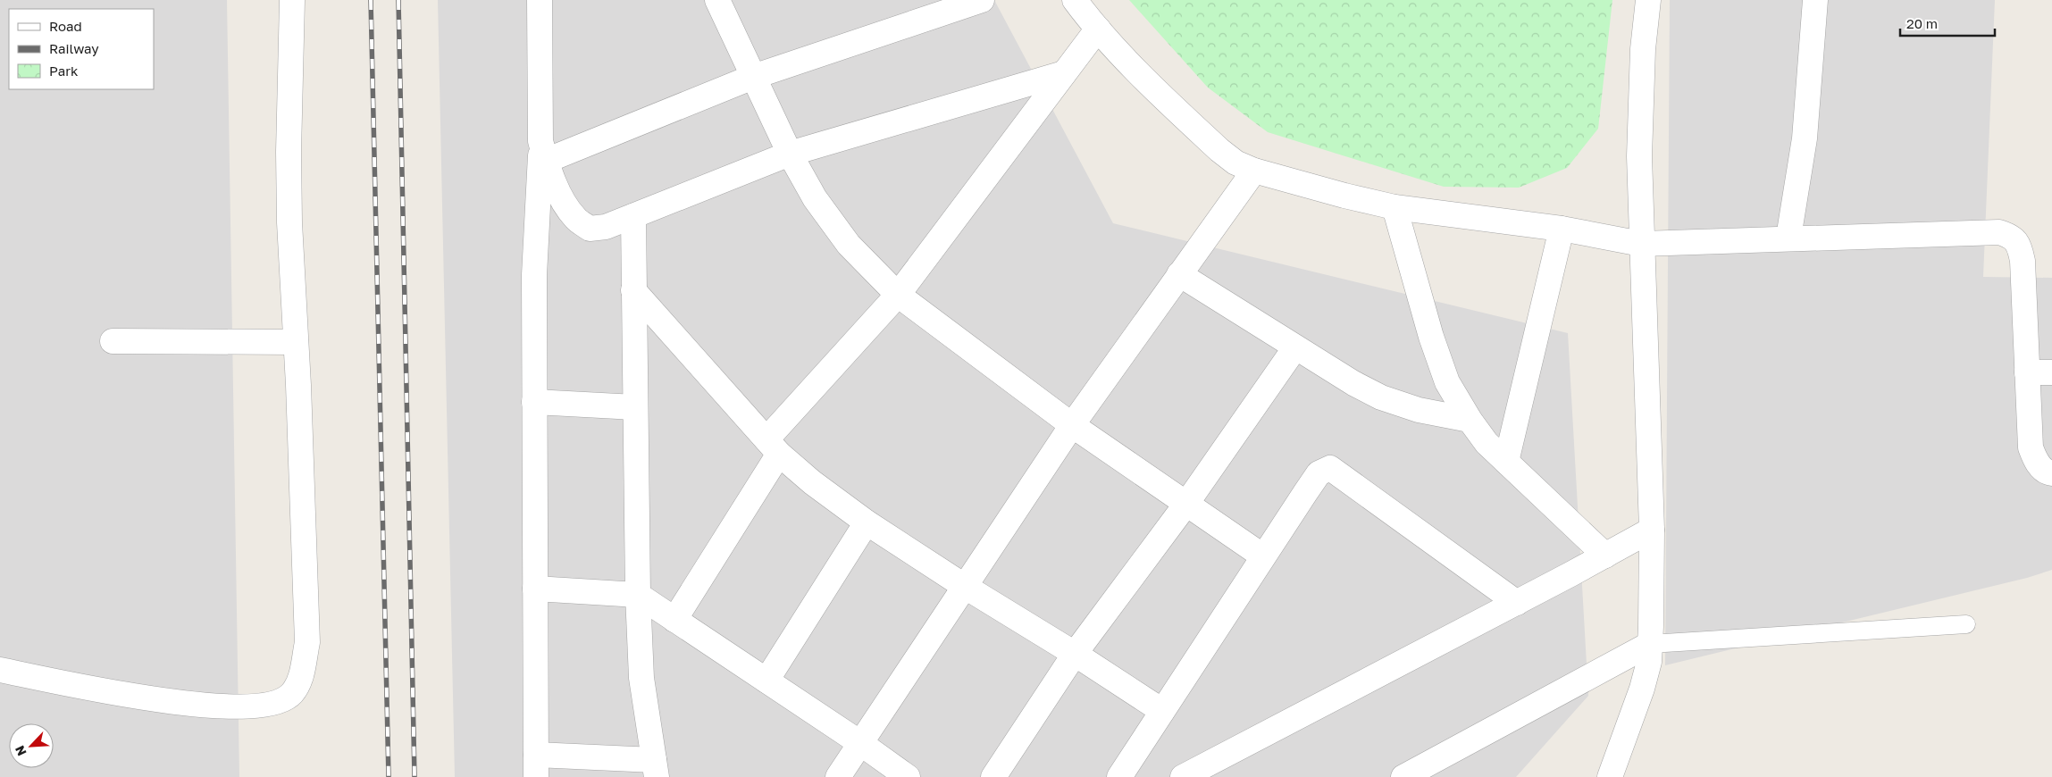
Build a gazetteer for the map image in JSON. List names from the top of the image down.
{
  "legend": ["Road", "Railway", "Park"],
  "scale_bar": "20 m",
  "north": "bottom left"
}
